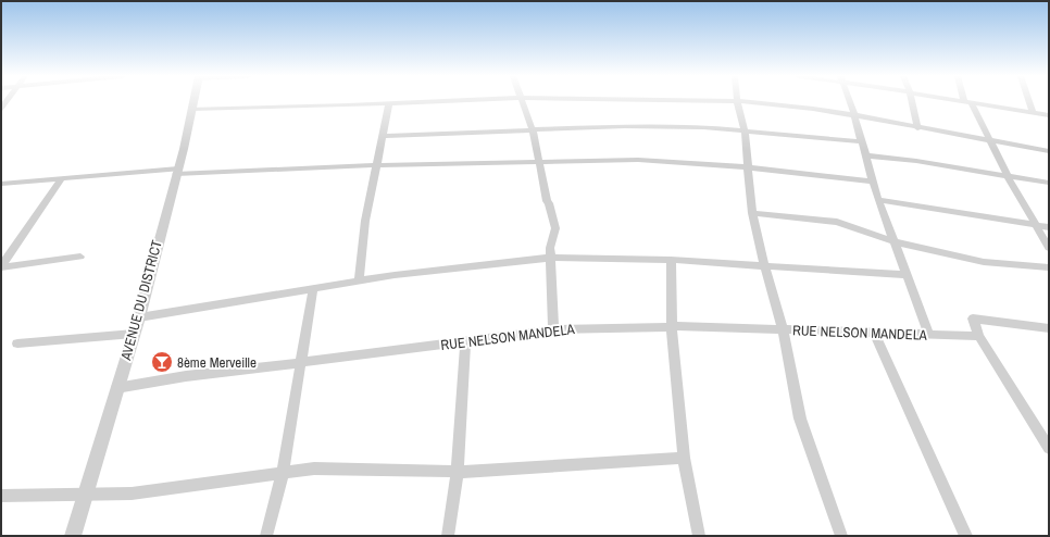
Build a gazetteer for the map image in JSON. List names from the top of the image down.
{
  "streets": {
    "street": ["AVENUE DU DISTRICT", "RUE NELSON MANDELA"]
  },
  "crossings": [
    ["AVENUE DU DISTRICT", "RUE NELSON MANDELA"]
  ],
  "places": {
    "bar": ["8ème Merveille"]
  }
}
